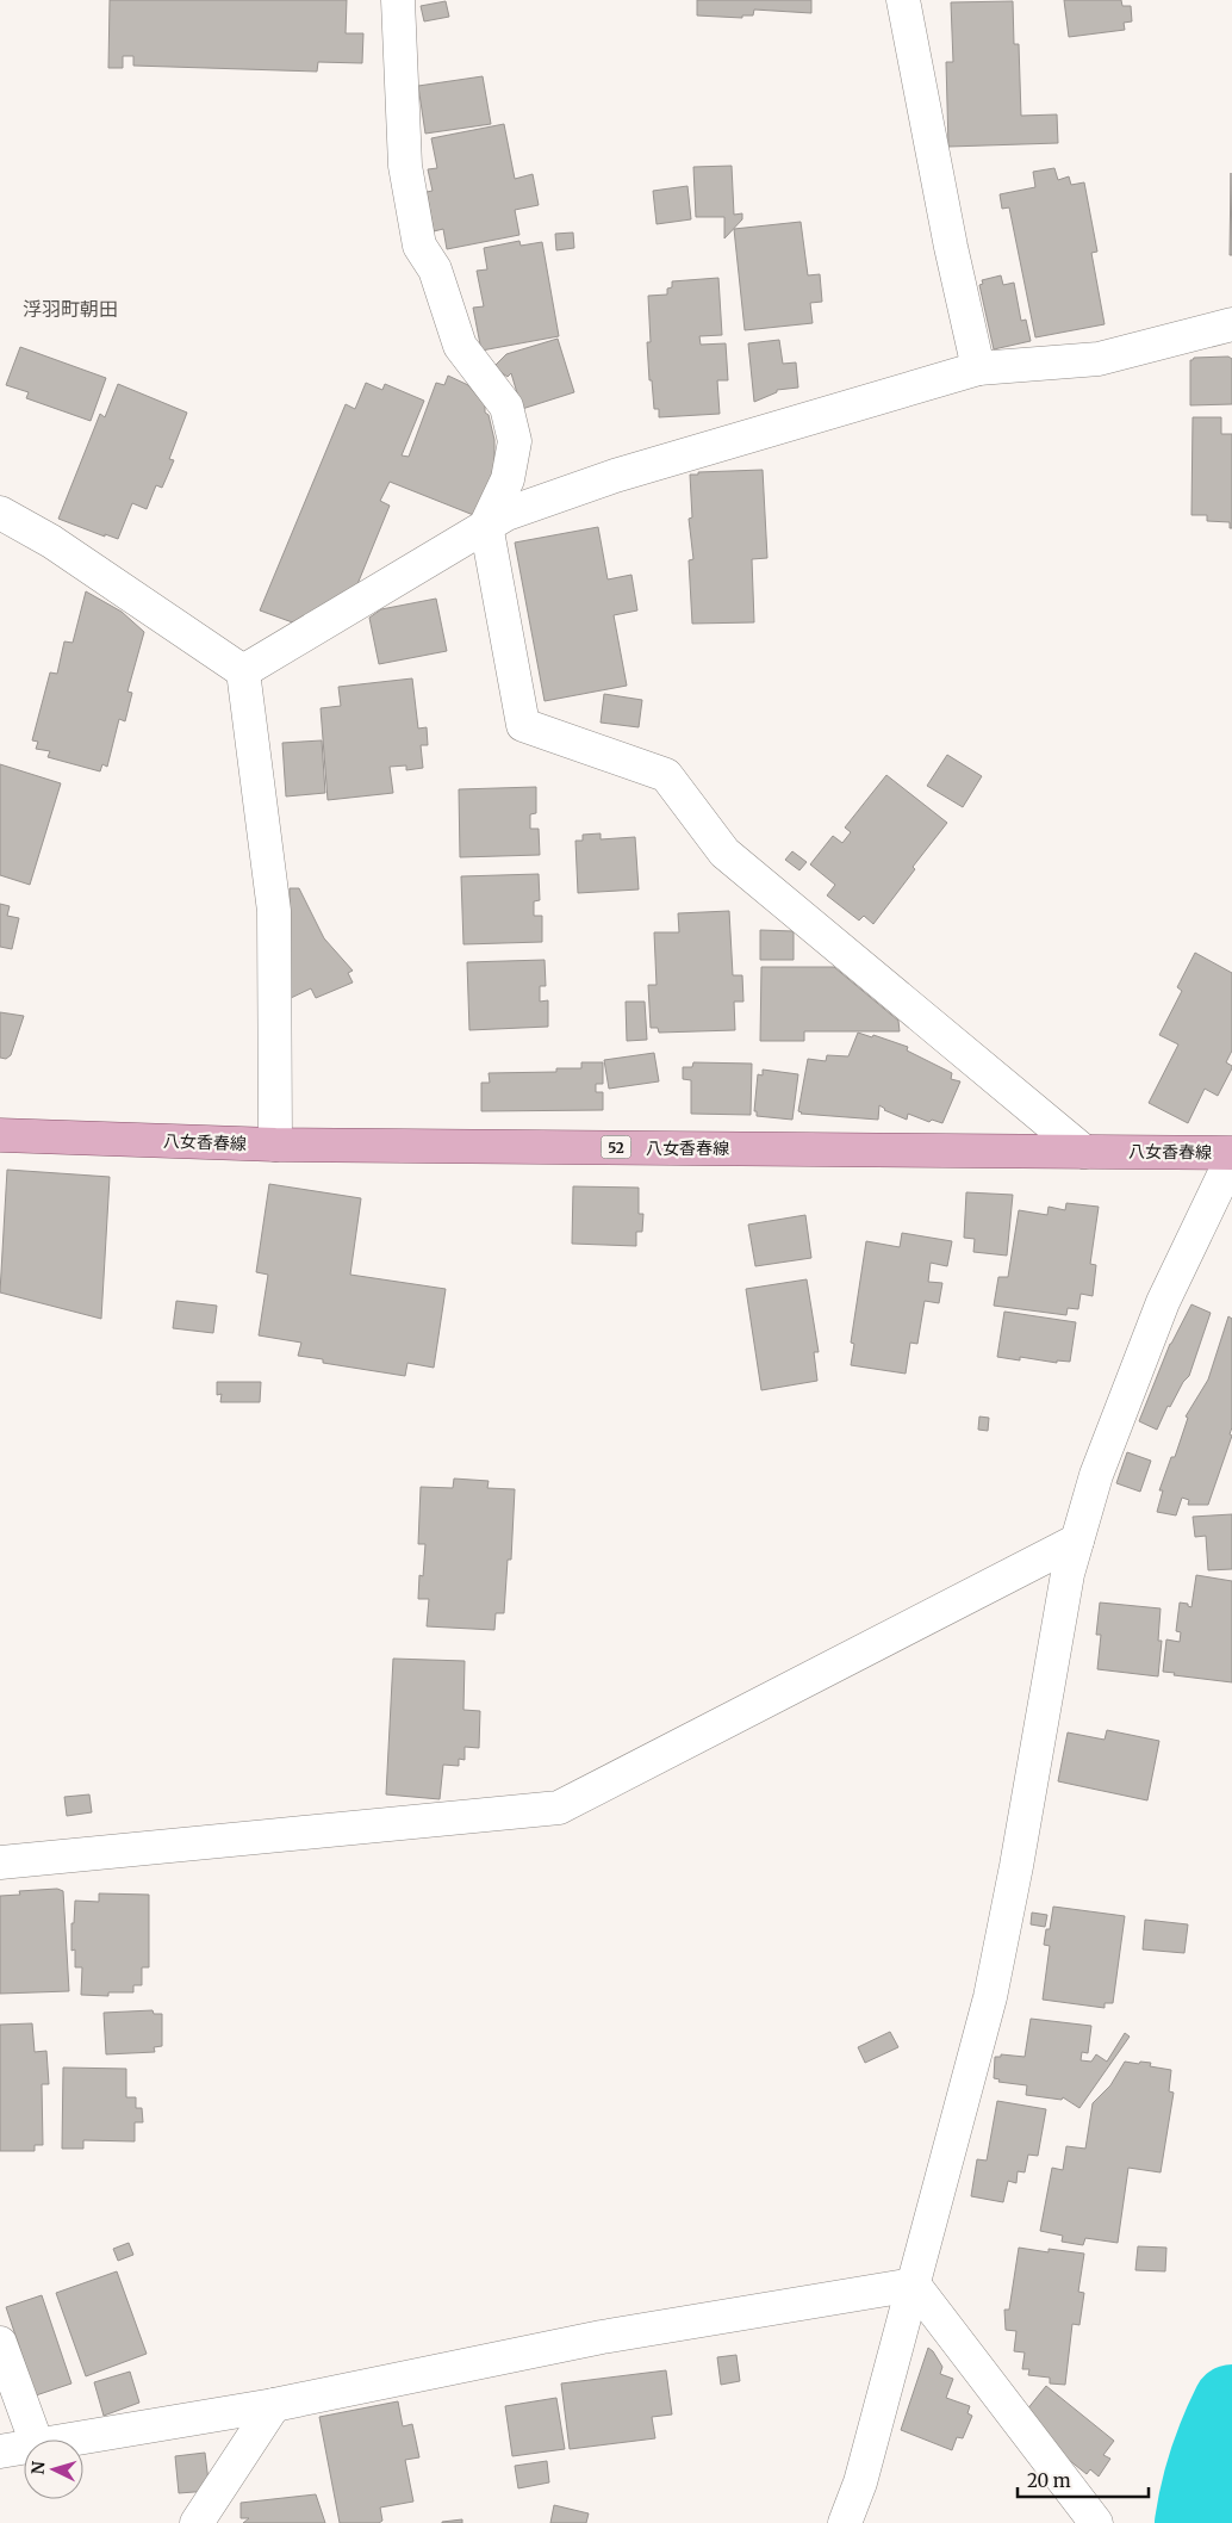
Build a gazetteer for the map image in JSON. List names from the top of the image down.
{
  "streets": {
    "main road": ["八女香春線", "52"]
  },
  "districts": ["浮羽町朝田"],
  "scale_bar": "20 m",
  "north": "left"
}
